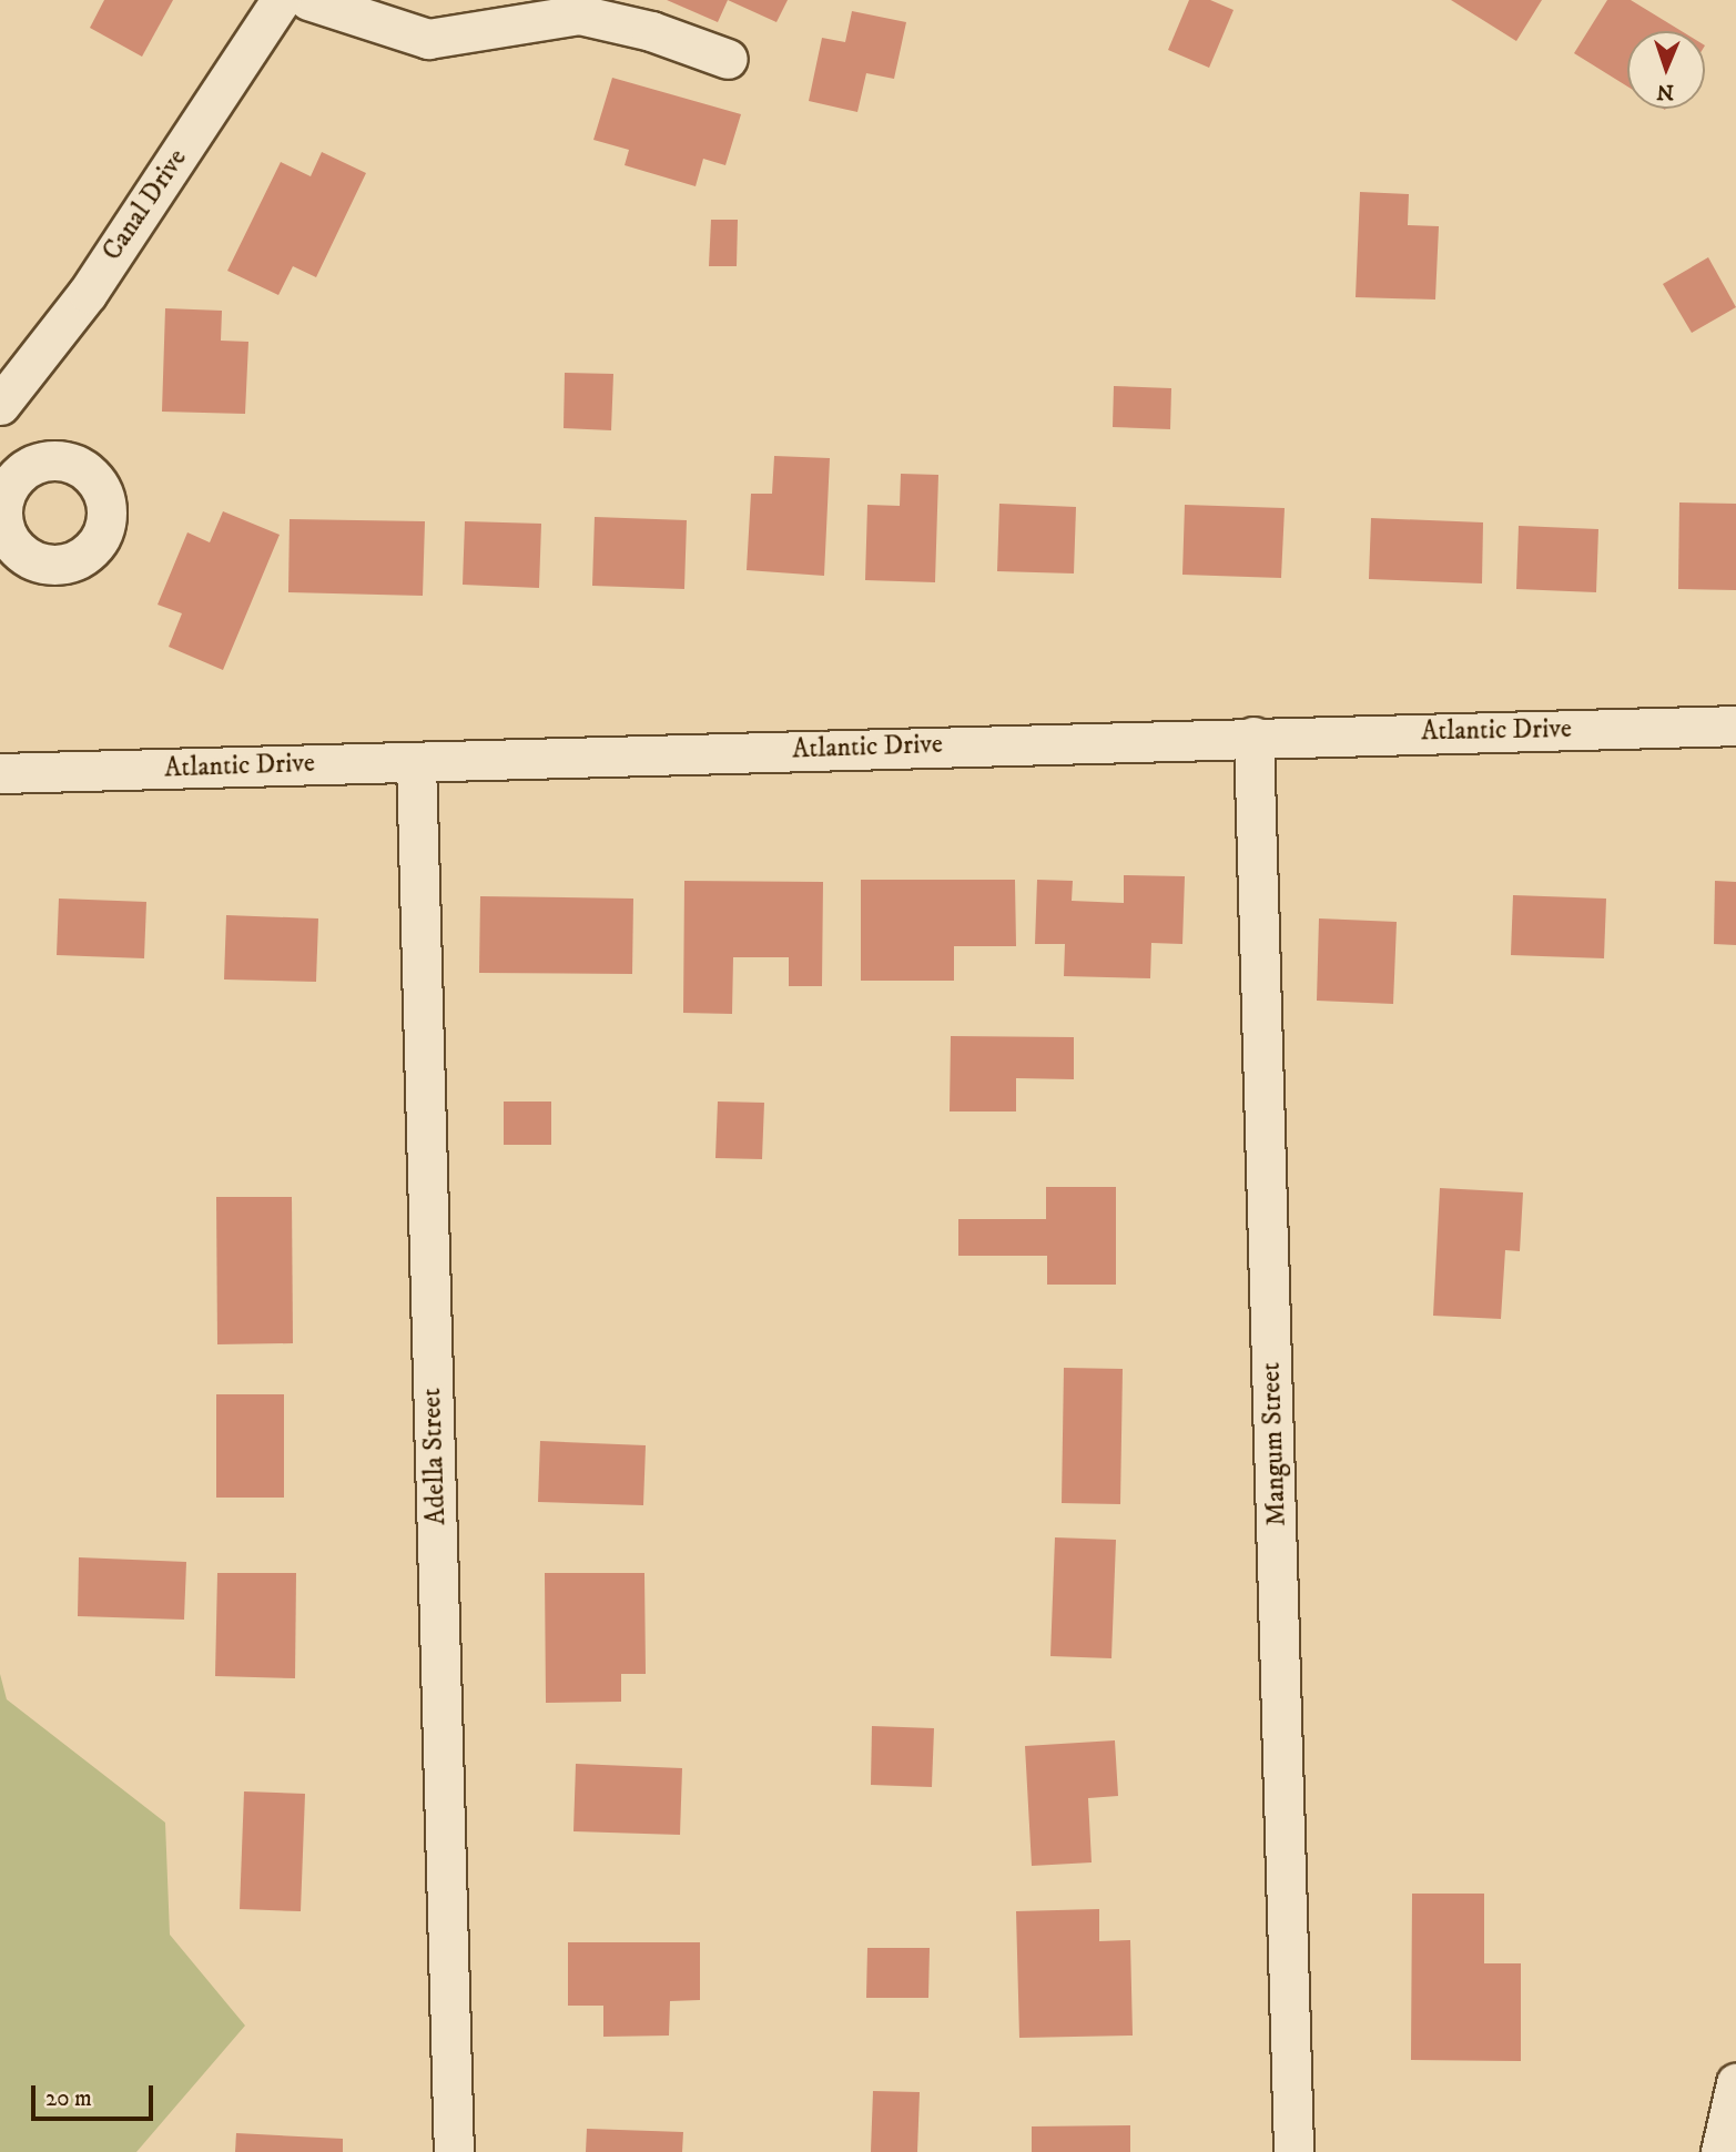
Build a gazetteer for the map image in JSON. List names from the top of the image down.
{
  "streets": {
    "street": [
      "Canal Drive",
      "Atlantic Drive",
      "Mangum Street",
      "Adella Street"
    ]
  },
  "crossings": [
    ["Atlantic Drive", "Mangum Street"],
    ["Atlantic Drive", "Adella Street"]
  ],
  "scale_bar": "20 m",
  "north": "bottom"
}
